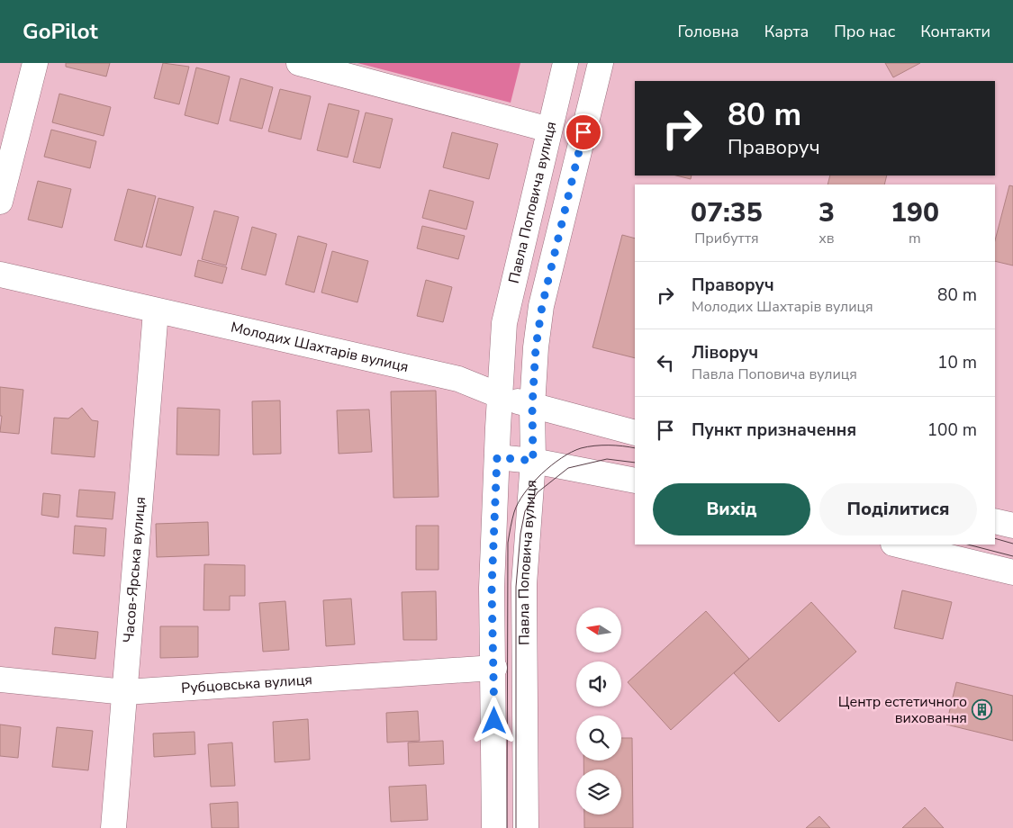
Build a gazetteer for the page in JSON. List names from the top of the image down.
{
  "streets": {
    "main road": [
      "Павла Поповича вулиця",
      "Молодих Шахтарів вулиця",
      "Часов-Ярська вулиця",
      "Рубцовська вулиця"
    ]
  },
  "crossings": [
    ["Павла Поповича вулиця", "Молодих Шахтарів вулиця"],
    ["Павла Поповича вулиця", "Рубцовська вулиця"],
    ["Молодих Шахтарів вулиця", "Часов-Ярська вулиця"],
    ["Часов-Ярська вулиця", "Рубцовська вулиця"]
  ],
  "places": {
    "building": ["Центр естетичного виховання"]
  },
  "north": "left",
  "page": {
    "header": "GoPilot",
    "nav": [
      "Головна",
      "Карта",
      "Про нас",
      "Контакти"
    ],
    "turn": ["80 m", "Праворуч"],
    "eta": [
      "07:35",
      "Прибуття",
      "3",
      "хв",
      "190",
      "m"
    ],
    "list": [
      {
        "name": "Праворуч",
        "note": "Молодих Шахтарів вулиця",
        "value": "80 m"
      },
      {
        "name": "Ліворуч",
        "note": "Павла Поповича вулиця",
        "value": "10 m"
      },
      {
        "name": "Пункт призначення",
        "value": "100 m"
      }
    ],
    "buttons": ["Вихід", "Поділитися"]
  }
}
